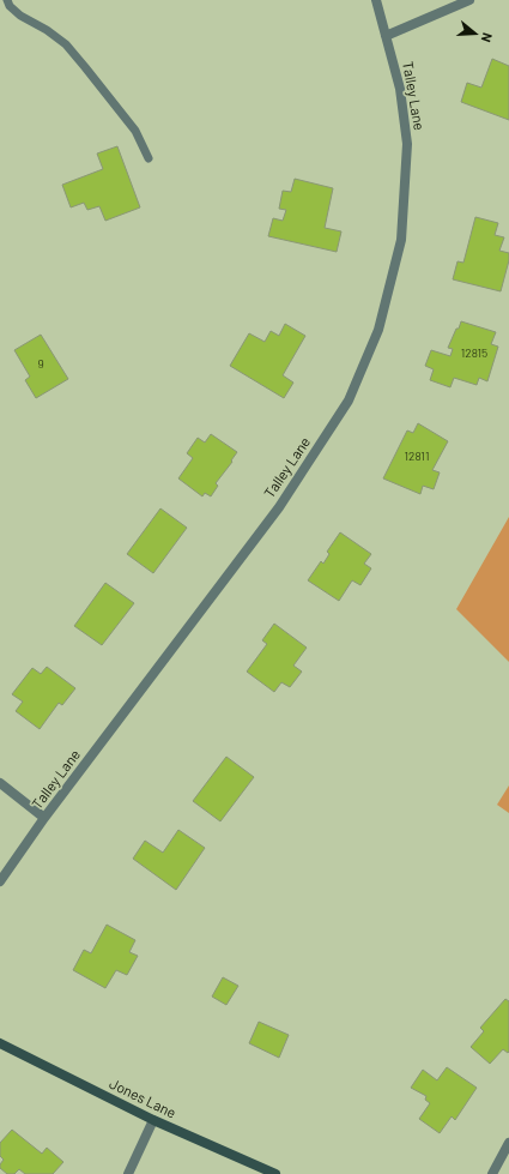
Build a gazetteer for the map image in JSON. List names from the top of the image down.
{
  "streets": {
    "street": ["Talley Lane", "Jones Lane"]
  },
  "house_numbers": ["12815", "9", "12811"],
  "north": "right"
}
